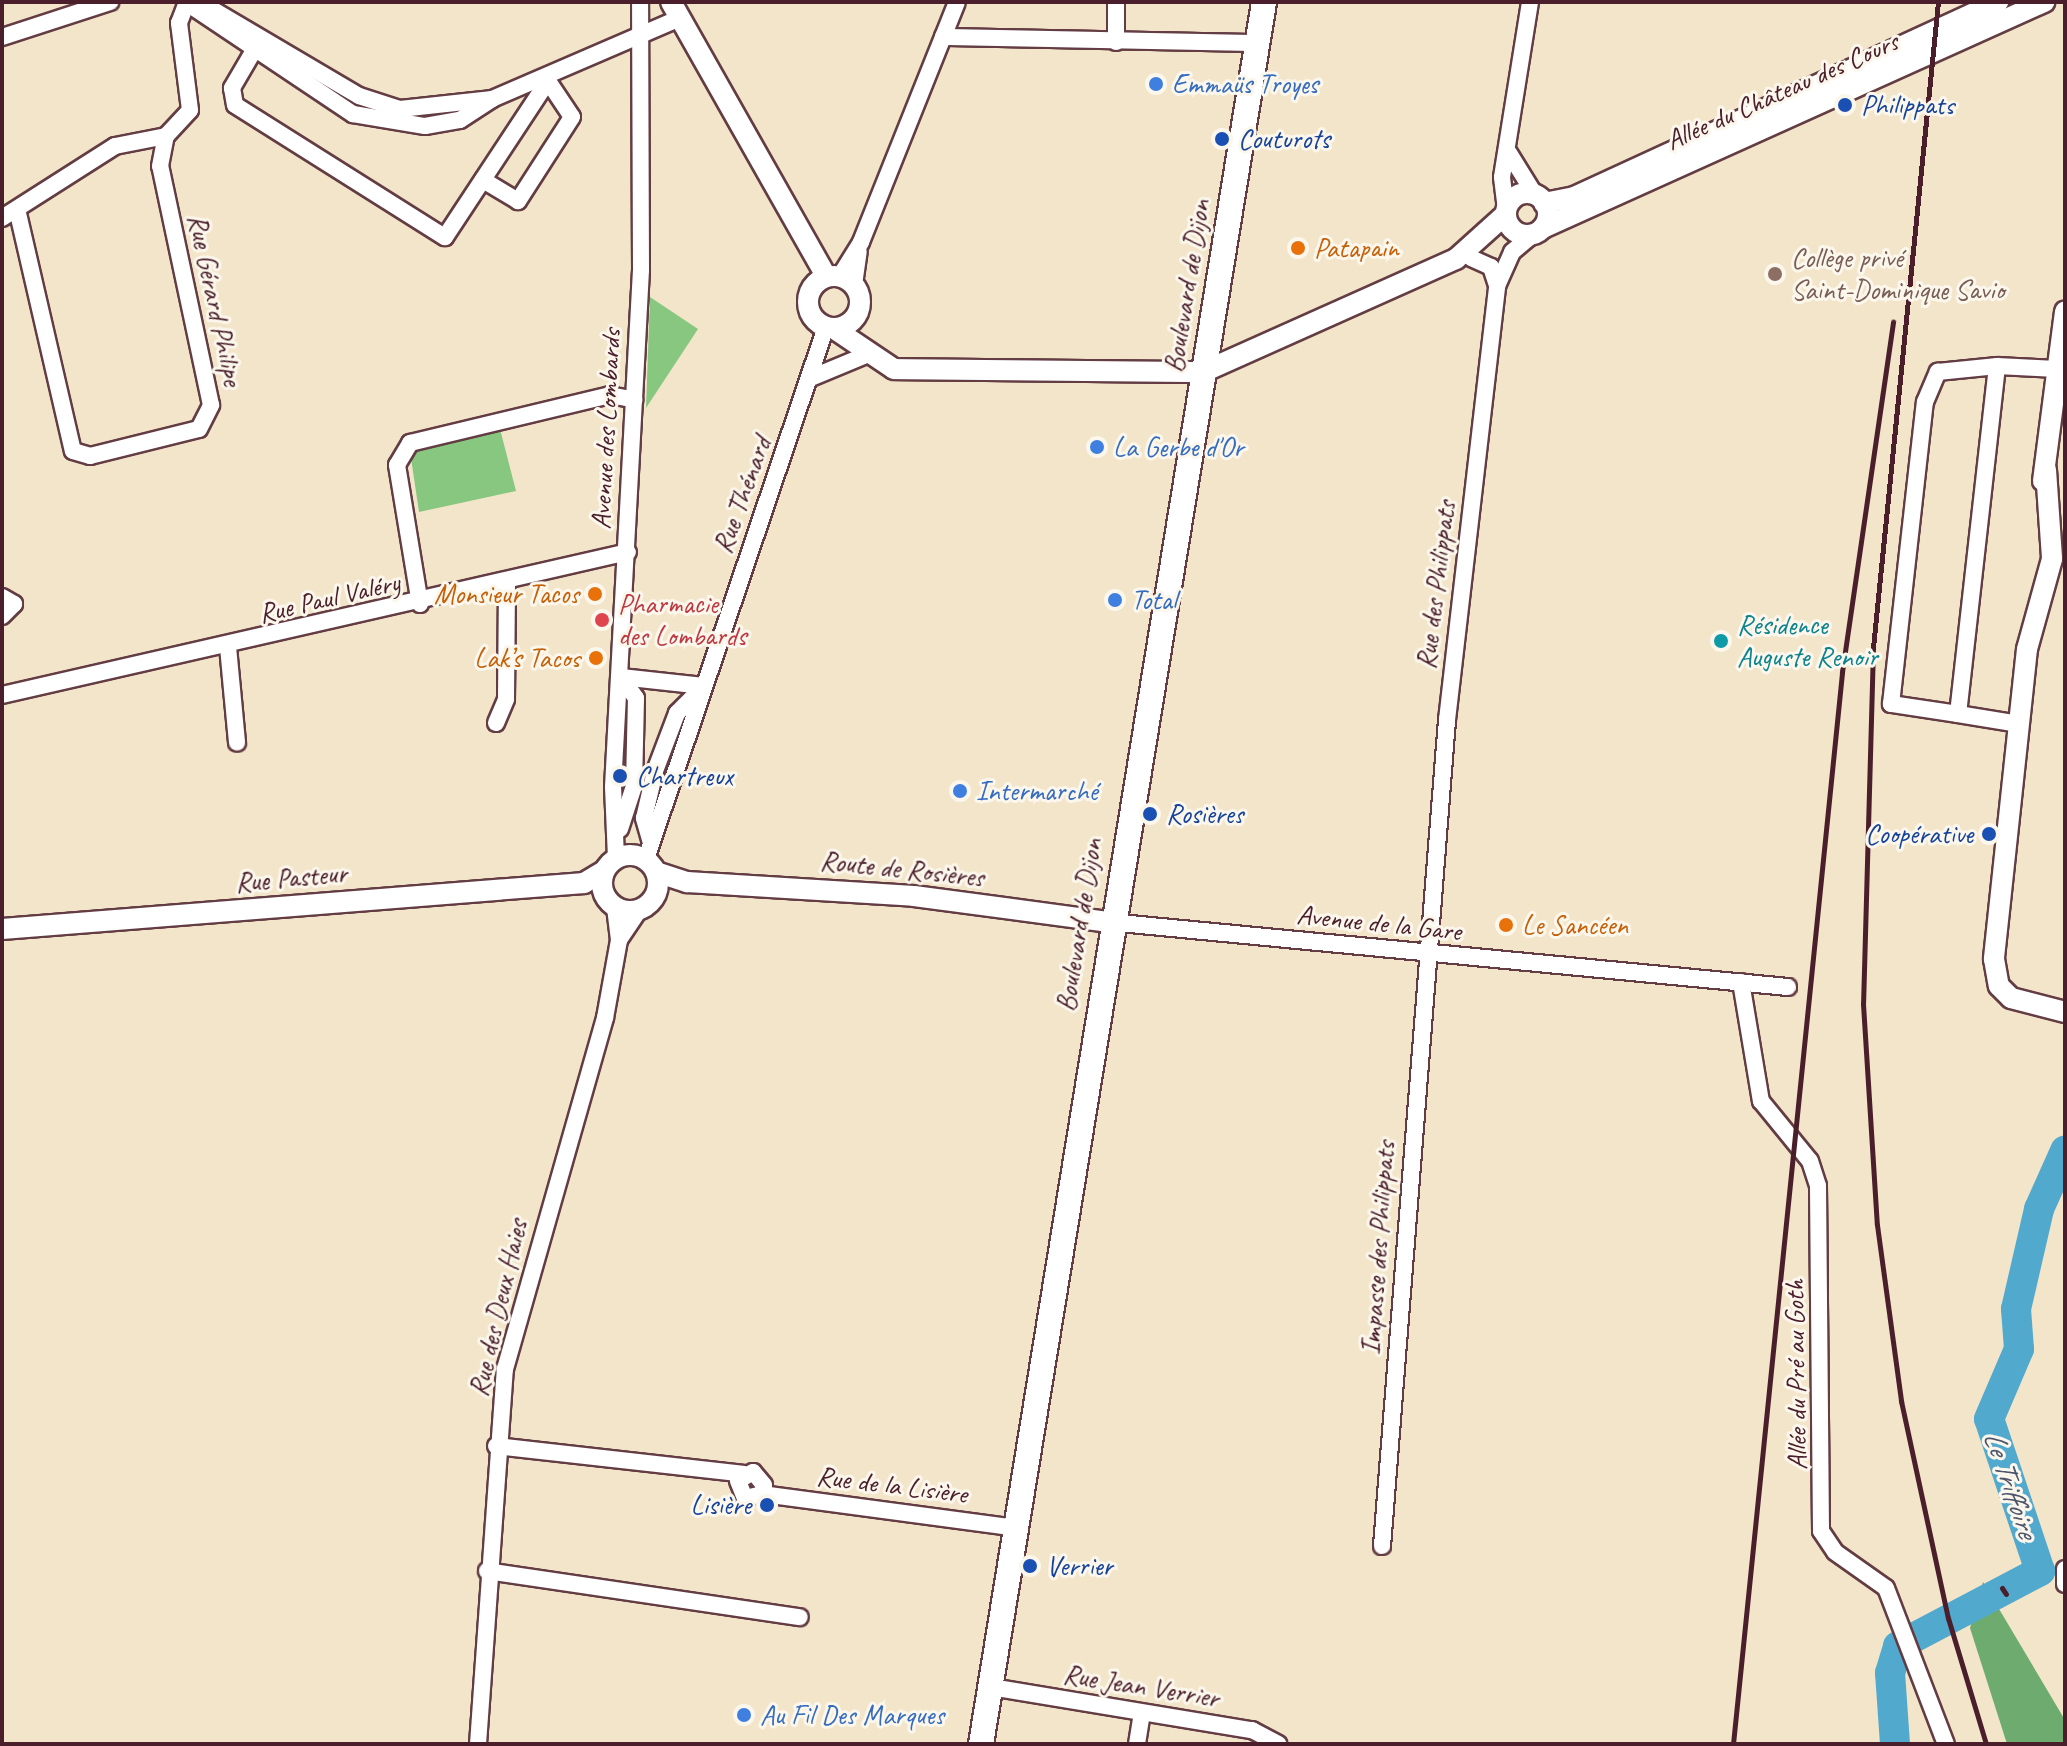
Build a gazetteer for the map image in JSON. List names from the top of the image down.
{
  "streets": {
    "main road": ["Boulevard de Dijon"],
    "street": [
      "Allée du Château des Cours",
      "Rue Gérard Philipe",
      "Avenue des Lombards",
      "Rue Thénard",
      "Rue des Philippats",
      "Rue Paul Valéry",
      "Route de Rosières",
      "Rue Pasteur",
      "Avenue de la Gare",
      "Impasse des Philippats",
      "Rue des Deux Haies",
      "Allée du Pré au Goth",
      "Rue de la Lisière",
      "Rue Jean Verrier"
    ]
  },
  "crossings": [
    ["Allée du Château des Cours", "Boulevard de Dijon"],
    ["Allée du Château des Cours", "Rue des Philippats"],
    ["Boulevard de Dijon", "Route de Rosières"],
    ["Boulevard de Dijon", "Avenue de la Gare"],
    ["Boulevard de Dijon", "Rue de la Lisière"],
    ["Boulevard de Dijon", "Rue Jean Verrier"],
    ["Avenue des Lombards", "Rue Paul Valéry"],
    ["Rue Thénard", "Route de Rosières"],
    ["Rue des Philippats", "Avenue de la Gare"],
    ["Rue des Philippats", "Impasse des Philippats"],
    ["Route de Rosières", "Rue Pasteur"],
    ["Route de Rosières", "Avenue de la Gare"],
    ["Route de Rosières", "Rue des Deux Haies"],
    ["Avenue de la Gare", "Impasse des Philippats"],
    ["Avenue de la Gare", "Allée du Pré au Goth"],
    ["Rue des Deux Haies", "Rue de la Lisière"]
  ],
  "water": ["Le Triffoire"],
  "places": [
    "Emmaüs Troyes",
    "Philippats",
    "Couturots",
    "Patapain",
    "Collège privé Saint-Dominique Savio",
    "La Gerbe d'Or",
    "Monsieur Tacos",
    "Total",
    "Pharmacie des Lombards",
    "Résidence Auguste Renoir",
    "Lak’s Tacos",
    "Chartreux",
    "Intermarché",
    "Rosières",
    "Coopérative",
    "Le Sancéen",
    "Lisière",
    "Verrier",
    "Au Fil Des Marques"
  ]
}
